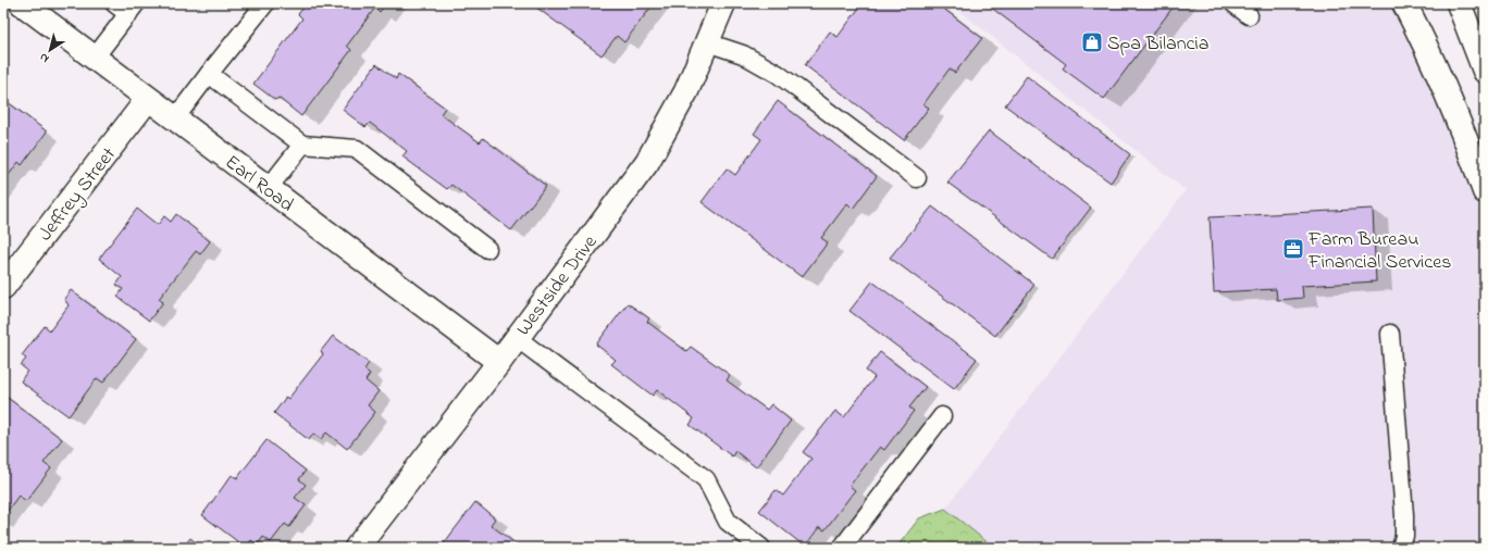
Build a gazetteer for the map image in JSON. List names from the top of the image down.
{
  "streets": {
    "street": ["Earl Road", "Jeffrey Street", "Westside Drive"]
  },
  "crossings": [
    ["Earl Road", "Jeffrey Street"],
    ["Earl Road", "Westside Drive"]
  ],
  "places": {
    "shop": ["Spa Bilancia"],
    "office": ["Farm Bureau Financial Services"]
  },
  "north": "bottom left"
}
